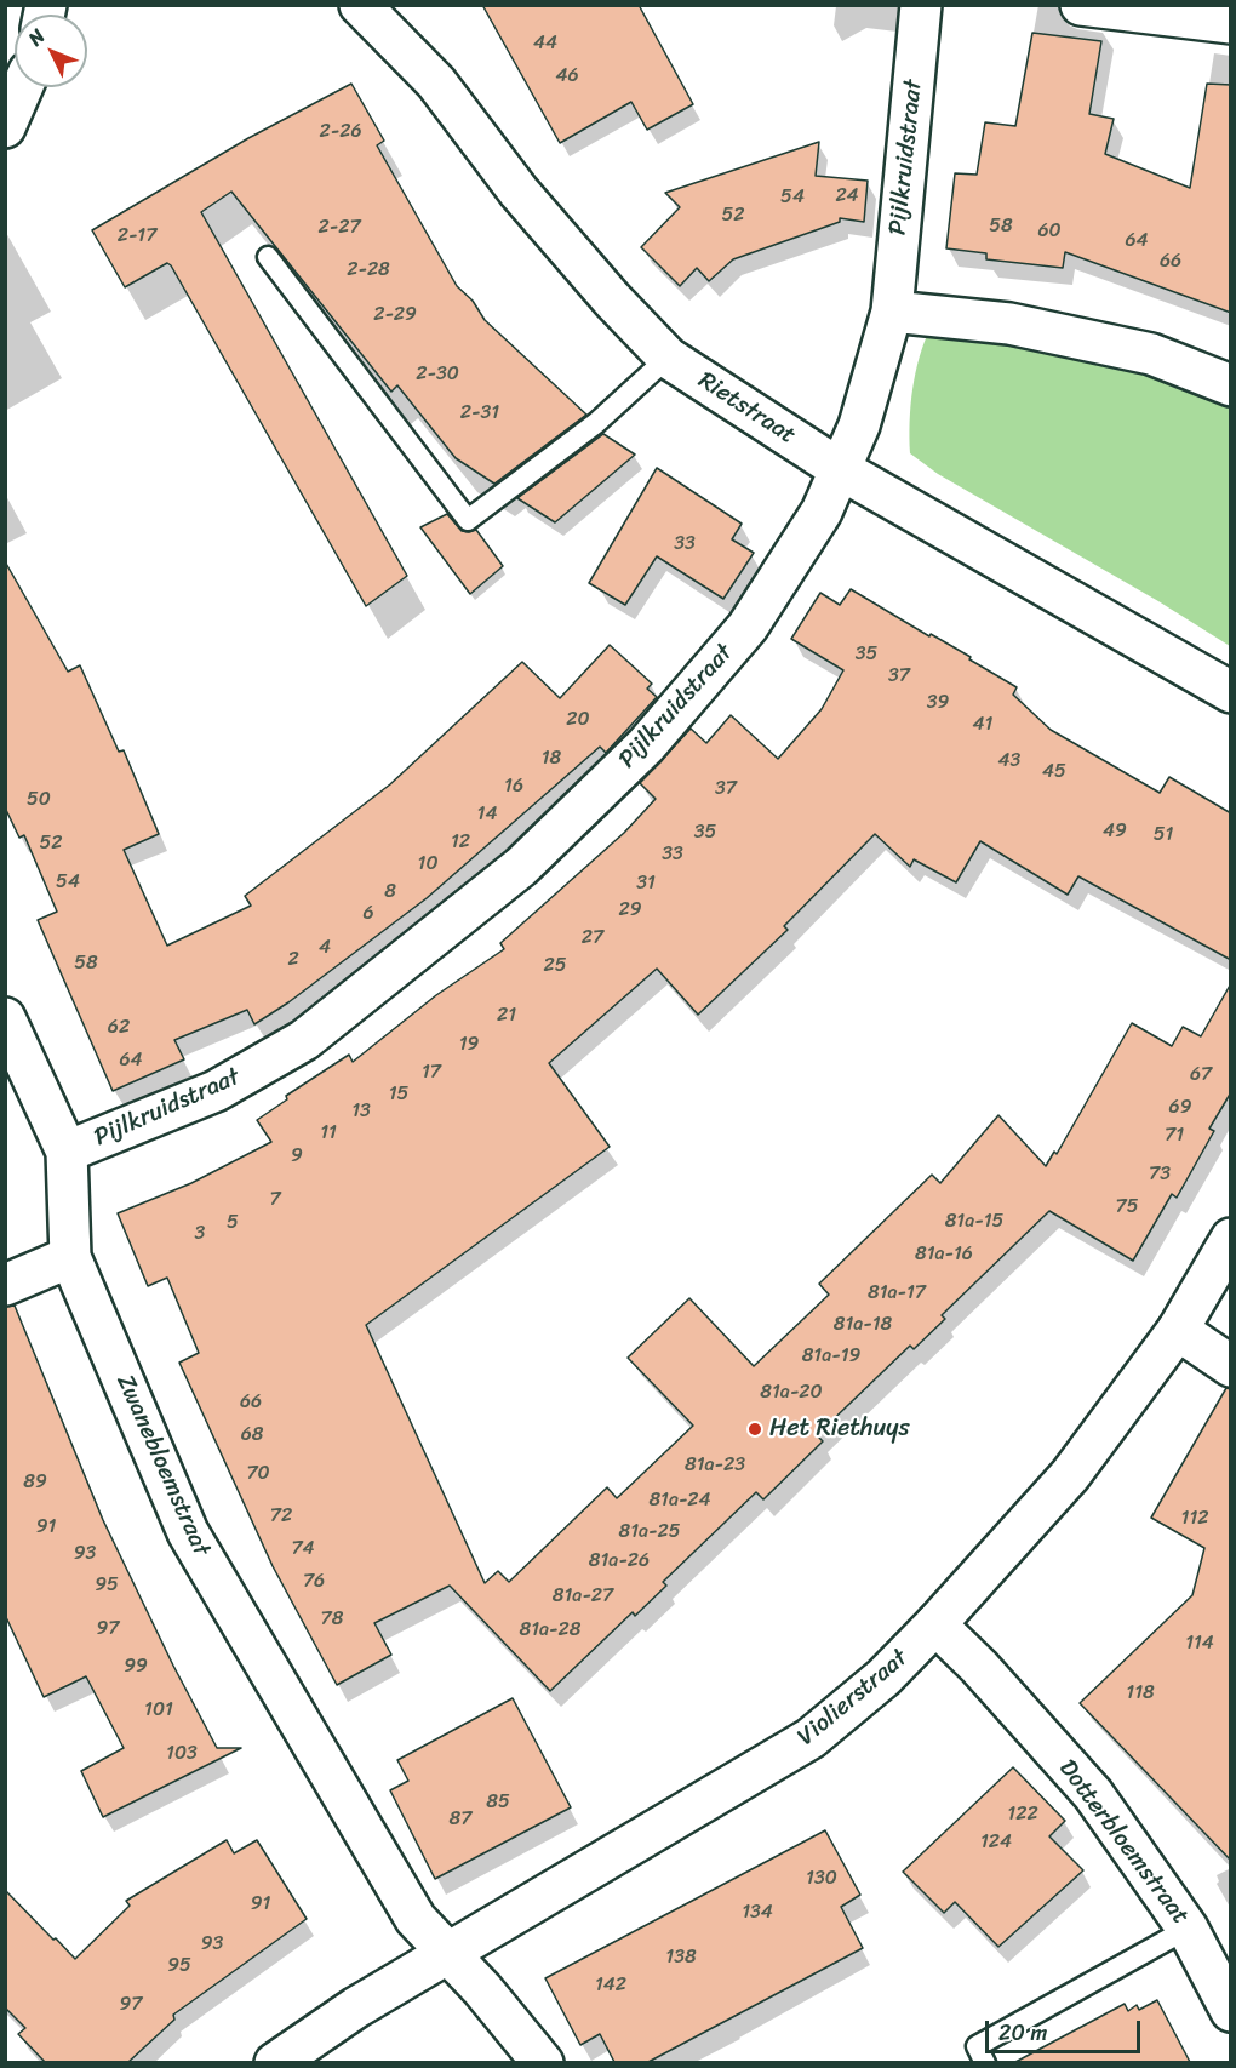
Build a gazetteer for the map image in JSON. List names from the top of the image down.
{
  "streets": {
    "street": [
      "Pijlkruidstraat",
      "Rietstraat",
      "Zwanebloemstraat",
      "Violierstraat",
      "Dotterbloemstraat"
    ]
  },
  "crossings": [
    ["Pijlkruidstraat", "Rietstraat"],
    ["Pijlkruidstraat", "Zwanebloemstraat"],
    ["Zwanebloemstraat", "Violierstraat"],
    ["Violierstraat", "Dotterbloemstraat"]
  ],
  "places": ["Het Riethuys"],
  "house_numbers": [
    "44",
    "46",
    "2-26",
    "24",
    "54",
    "52",
    "58",
    "2-27",
    "60",
    "2-17",
    "64",
    "66",
    "2-28",
    "2-29",
    "2-30",
    "2-31",
    "33",
    "35",
    "37",
    "39",
    "20",
    "41",
    "18",
    "43",
    "45",
    "16",
    "37",
    "50",
    "14",
    "49",
    "35",
    "51",
    "12",
    "52",
    "33",
    "10",
    "54",
    "31",
    "8",
    "29",
    "6",
    "27",
    "4",
    "2",
    "58",
    "25",
    "21",
    "62",
    "19",
    "64",
    "17",
    "67",
    "15",
    "69",
    "13",
    "11",
    "71",
    "9",
    "73",
    "7",
    "75",
    "81a-15",
    "5",
    "3",
    "81a-16",
    "81a-17",
    "81a-18",
    "81a-19",
    "81a-20",
    "66",
    "68",
    "81a-23",
    "70",
    "89",
    "81a-24",
    "72",
    "112",
    "91",
    "81a-25",
    "74",
    "93",
    "81a-26",
    "76",
    "95",
    "81a-27",
    "78",
    "97",
    "81a-28",
    "114",
    "99",
    "118",
    "101",
    "103",
    "85",
    "122",
    "87",
    "124",
    "130",
    "91",
    "134",
    "93",
    "138",
    "95",
    "142",
    "97"
  ],
  "scale_bar": "20 m",
  "north": "top left"
}
